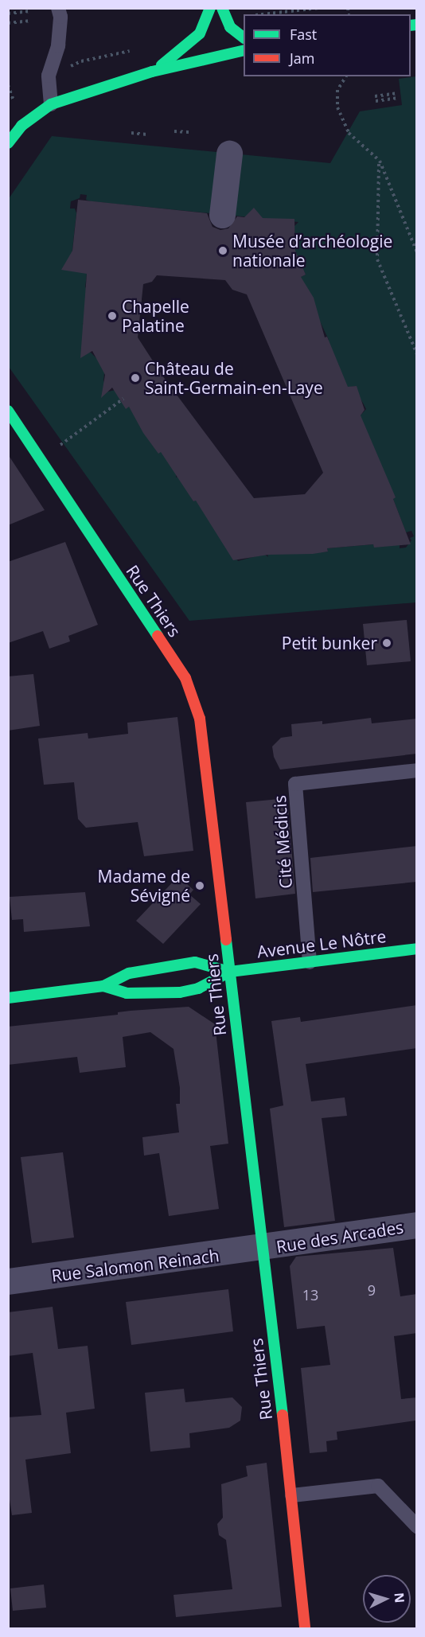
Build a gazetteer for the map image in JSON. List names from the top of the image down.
{
  "streets": {
    "main road": ["Rue Thiers", "Avenue Le Nôtre"],
    "street": ["Rue des Arcades", "Rue Salomon Reinach"],
    "lane": ["Cité Médicis"]
  },
  "crossings": [
    ["Rue Thiers", "Avenue Le Nôtre"],
    ["Rue Thiers", "Rue des Arcades"],
    ["Rue Thiers", "Rue Salomon Reinach"],
    ["Cité Médicis", "Avenue Le Nôtre"],
    ["Rue des Arcades", "Rue Salomon Reinach"]
  ],
  "places": [
    "Musée d’archéologie nationale",
    "Chapelle Palatine",
    "Château de Saint-Germain-en-Laye",
    "Petit bunker",
    "Madame de Sévigné"
  ],
  "house_numbers": ["9", "13"],
  "legend": ["Fast", "Jam"],
  "north": "right"
}
